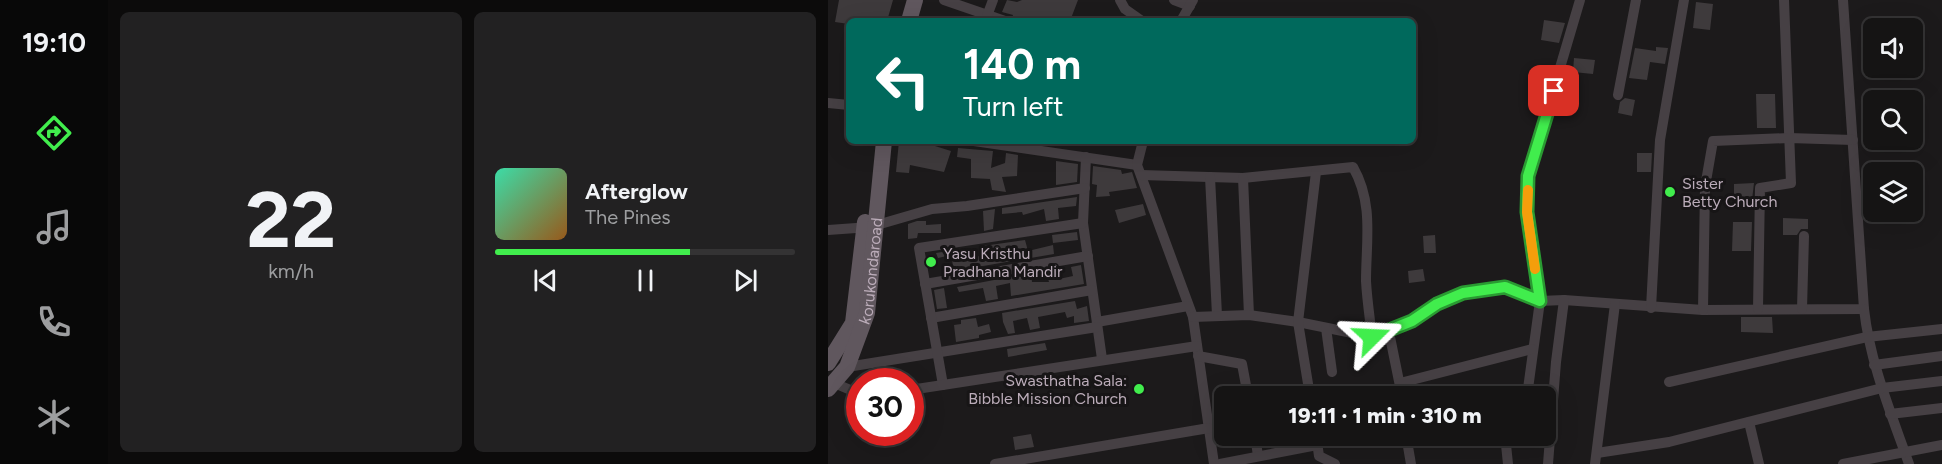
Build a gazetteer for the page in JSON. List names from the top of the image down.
{
  "streets": {
    "main road": ["korukondaroad"]
  },
  "places": ["Sister Betty Church", "Yasu Kristhu Pradhana Mandir", "Swasthatha Sala: Bibble Mission Church"],
  "page": {
    "tabs": "19:10",
    "tile": ["22", "km/h"],
    "turn": ["140 m", "Turn left"],
    "song": ["Afterglow", "The Pines"],
    "limit": "30",
    "trip": "19:11 · 1 min · 310 m"
  }
}
